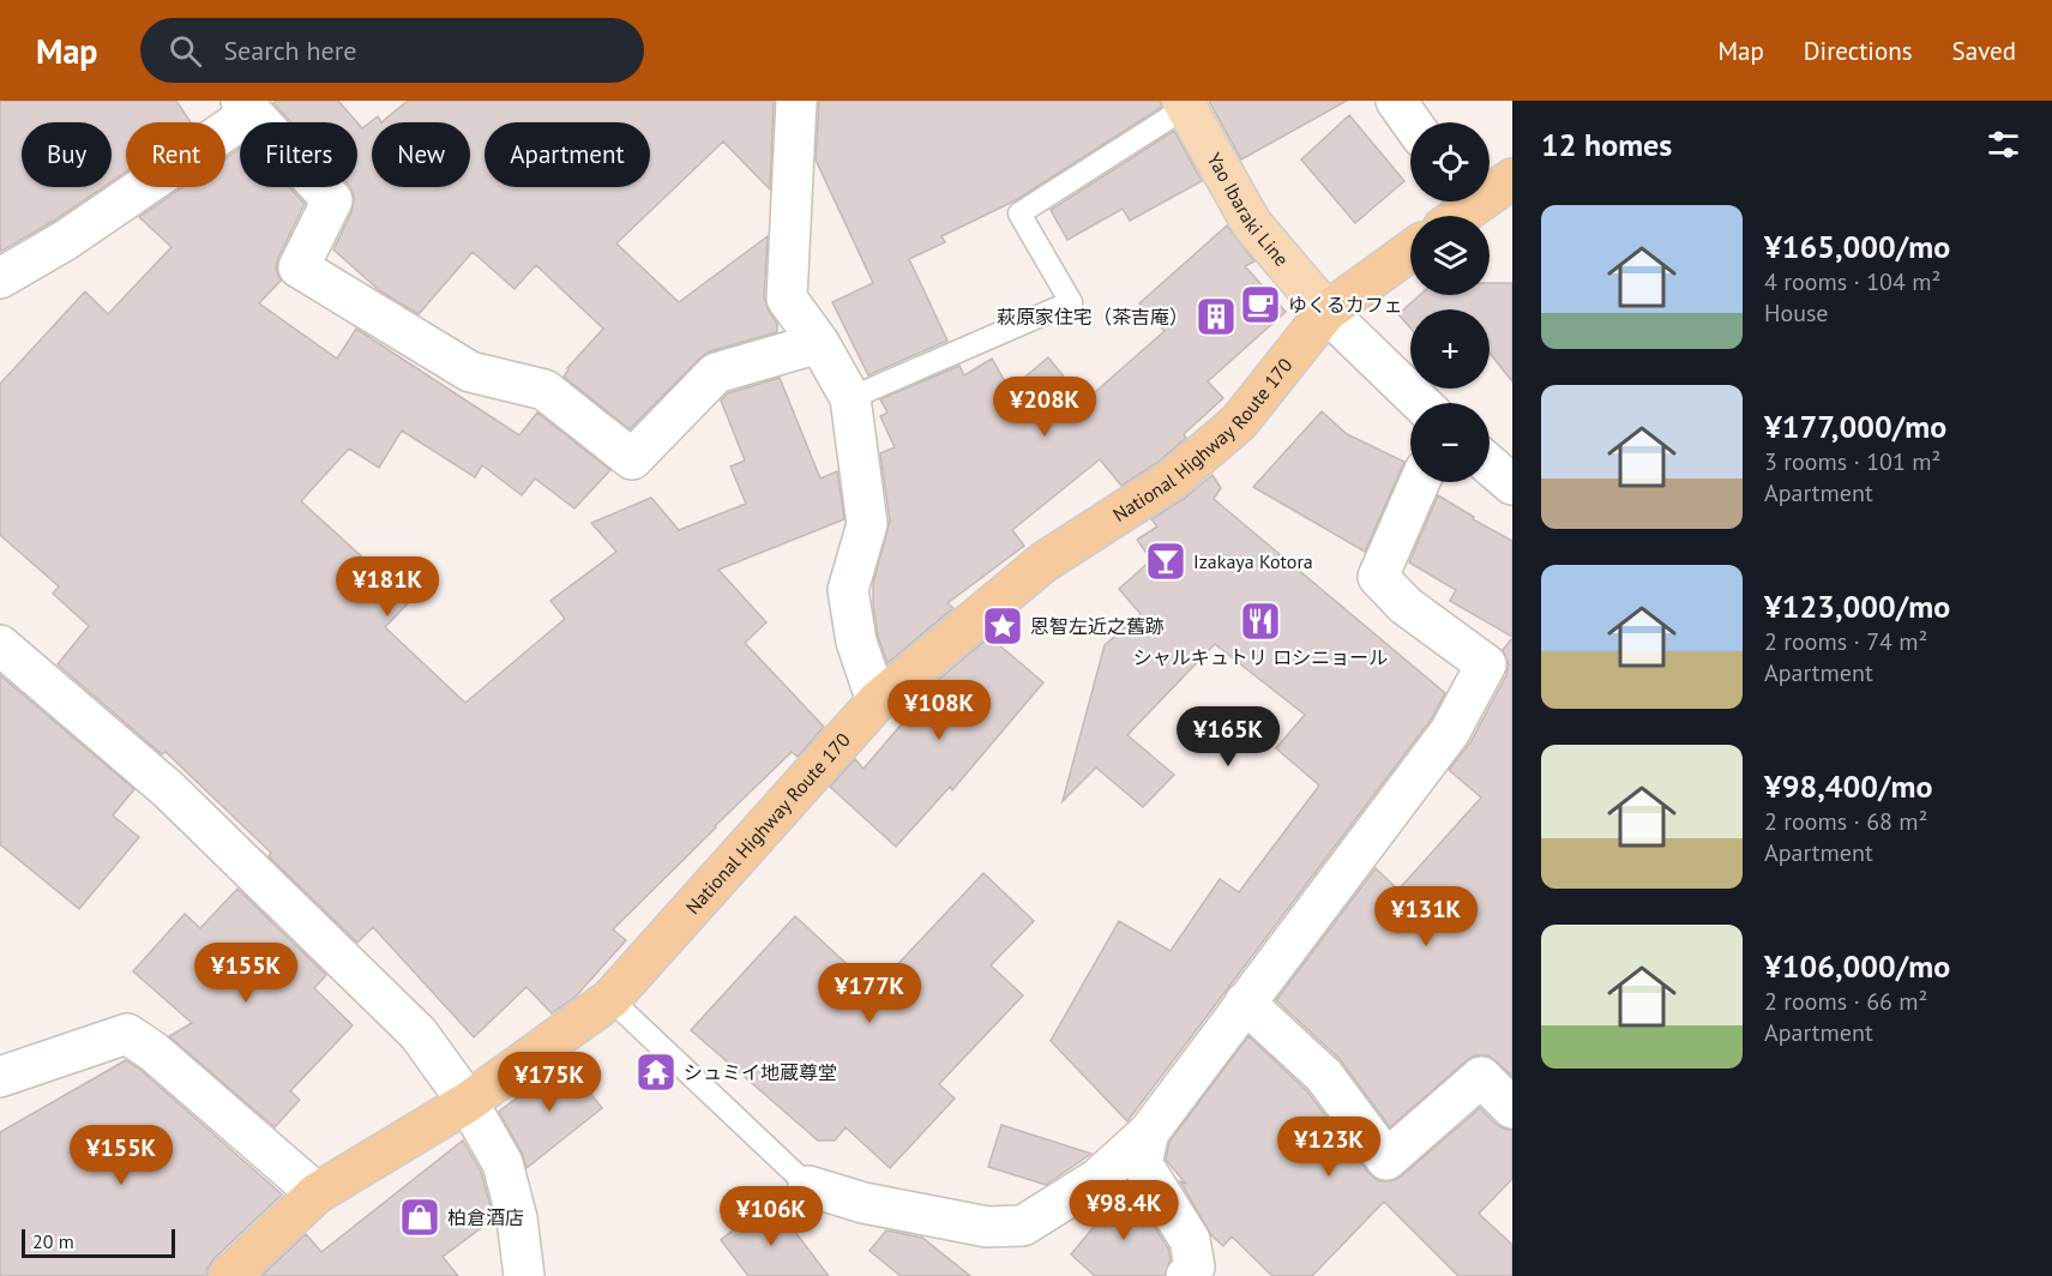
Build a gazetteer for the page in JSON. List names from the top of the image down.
{
  "streets": {
    "highway": ["National Highway Route 170"],
    "main road": ["Yao Ibaraki Line"]
  },
  "crossings": [
    ["Yao Ibaraki Line", "National Highway Route 170"]
  ],
  "places": {
    "cafe": ["ゆくるカフェ"],
    "building": ["萩原家住宅（茶吉庵）"],
    "bar": ["Izakaya Kotora"],
    "restaurant": ["シャルキュトリ ロシニョール"],
    "place": ["恩智左近之舊跡"],
    "temple": ["シュミイ地蔵尊堂"],
    "shop": ["柏倉酒店"]
  },
  "scale_bar": "20 m",
  "page": {
    "header": "Map",
    "search": "Search here",
    "nav": ["Map", "Directions", "Saved"],
    "heading": "12 homes",
    "map_buttons": ["+", "−"],
    "chip": [
      "Buy",
      "Rent",
      "Filters",
      "New",
      "Apartment"
    ],
    "list": [
      {
        "name": "¥165,000/mo",
        "note": "4 rooms · 104 m² · House"
      },
      {
        "name": "¥177,000/mo",
        "note": "3 rooms · 101 m² · Apartment"
      },
      {
        "name": "¥123,000/mo",
        "note": "2 rooms · 74 m² · Apartment"
      },
      {
        "name": "¥98,400/mo",
        "note": "2 rooms · 68 m² · Apartment"
      },
      {
        "name": "¥106,000/mo",
        "note": "2 rooms · 66 m² · Apartment"
      }
    ],
    "price": [
      "¥208K",
      "¥181K",
      "¥108K",
      "¥165K",
      "¥131K",
      "¥155K",
      "¥177K",
      "¥175K",
      "¥123K",
      "¥155K",
      "¥98.4K",
      "¥106K"
    ],
    "scale": "20 m"
  }
}
